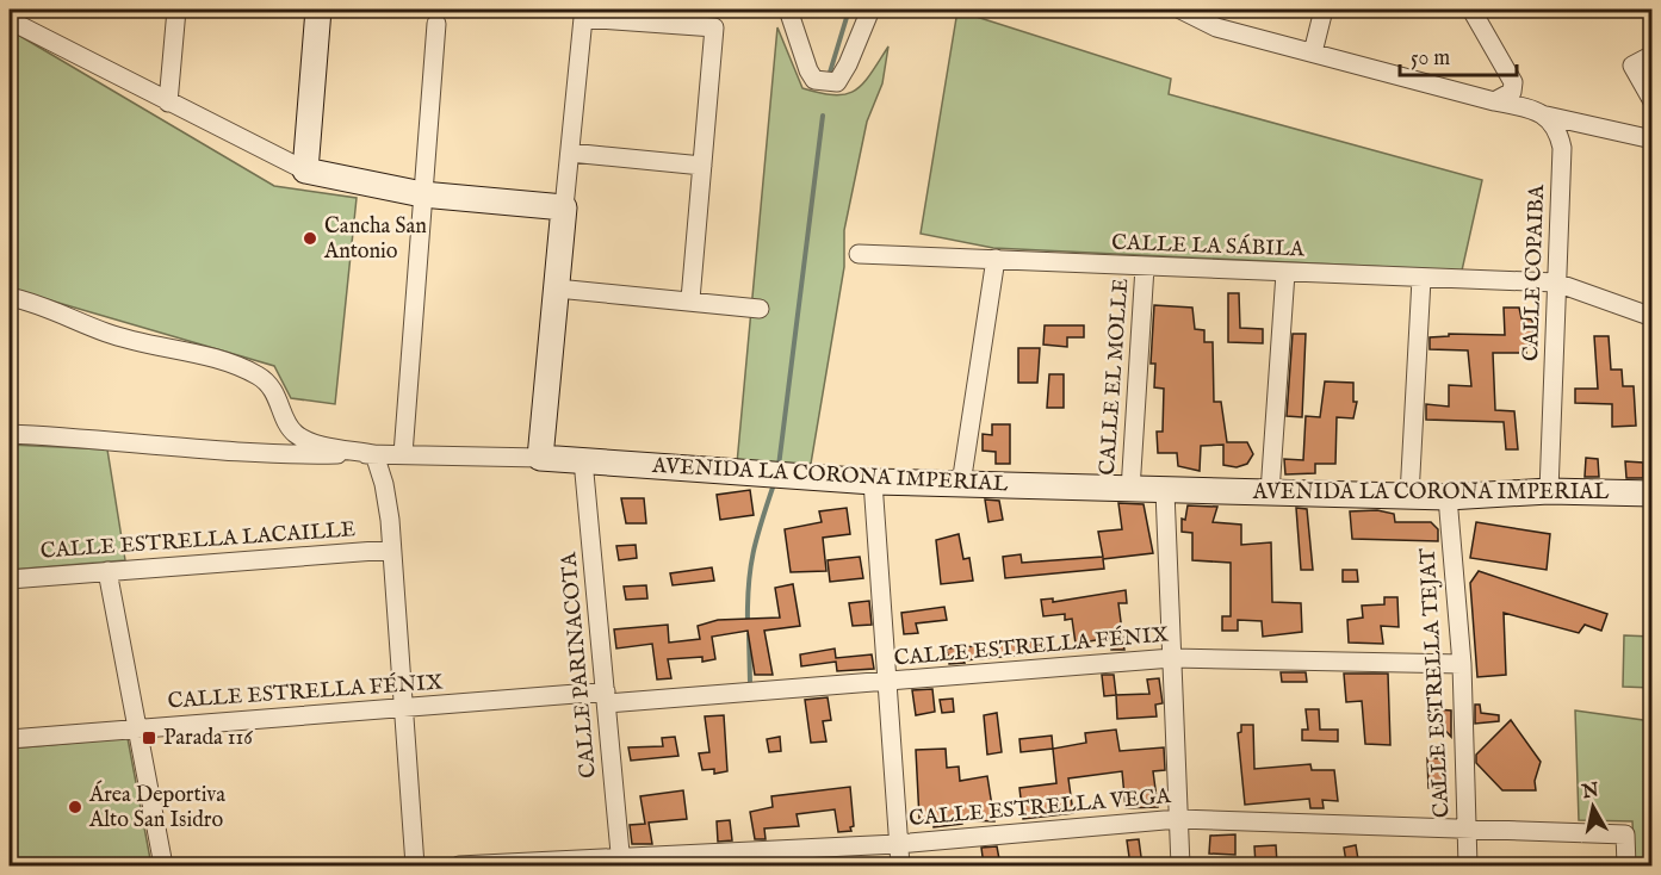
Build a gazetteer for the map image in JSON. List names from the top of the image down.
{
  "streets": {
    "street": [
      "CALLE LA SÁBILA",
      "CALLE COPAIBA",
      "CALLE EL MOLLE",
      "AVENIDA LA CORONA IMPERIAL",
      "CALLE ESTRELLA LACAILLE",
      "CALLE ESTRELLA FÉNIX",
      "CALLE PARINACOTA",
      "CALLE ESTRELLA TEJAT",
      "CALLE ESTRELLA VEGA"
    ]
  },
  "crossings": [
    ["CALLE LA SÁBILA", "CALLE COPAIBA"],
    ["CALLE LA SÁBILA", "CALLE EL MOLLE"],
    ["CALLE COPAIBA", "AVENIDA LA CORONA IMPERIAL"],
    ["CALLE EL MOLLE", "AVENIDA LA CORONA IMPERIAL"],
    ["AVENIDA LA CORONA IMPERIAL", "CALLE PARINACOTA"],
    ["AVENIDA LA CORONA IMPERIAL", "CALLE ESTRELLA TEJAT"],
    ["CALLE ESTRELLA FÉNIX", "CALLE PARINACOTA"],
    ["CALLE ESTRELLA FÉNIX", "CALLE ESTRELLA TEJAT"],
    ["CALLE PARINACOTA", "CALLE ESTRELLA VEGA"],
    ["CALLE ESTRELLA TEJAT", "CALLE ESTRELLA VEGA"]
  ],
  "places": {
    "other": ["Cancha San Antonio", "Área Deportiva Alto San Isidro"],
    "transit": ["Parada 116"]
  },
  "scale_bar": "50 m",
  "north": "top"
}
